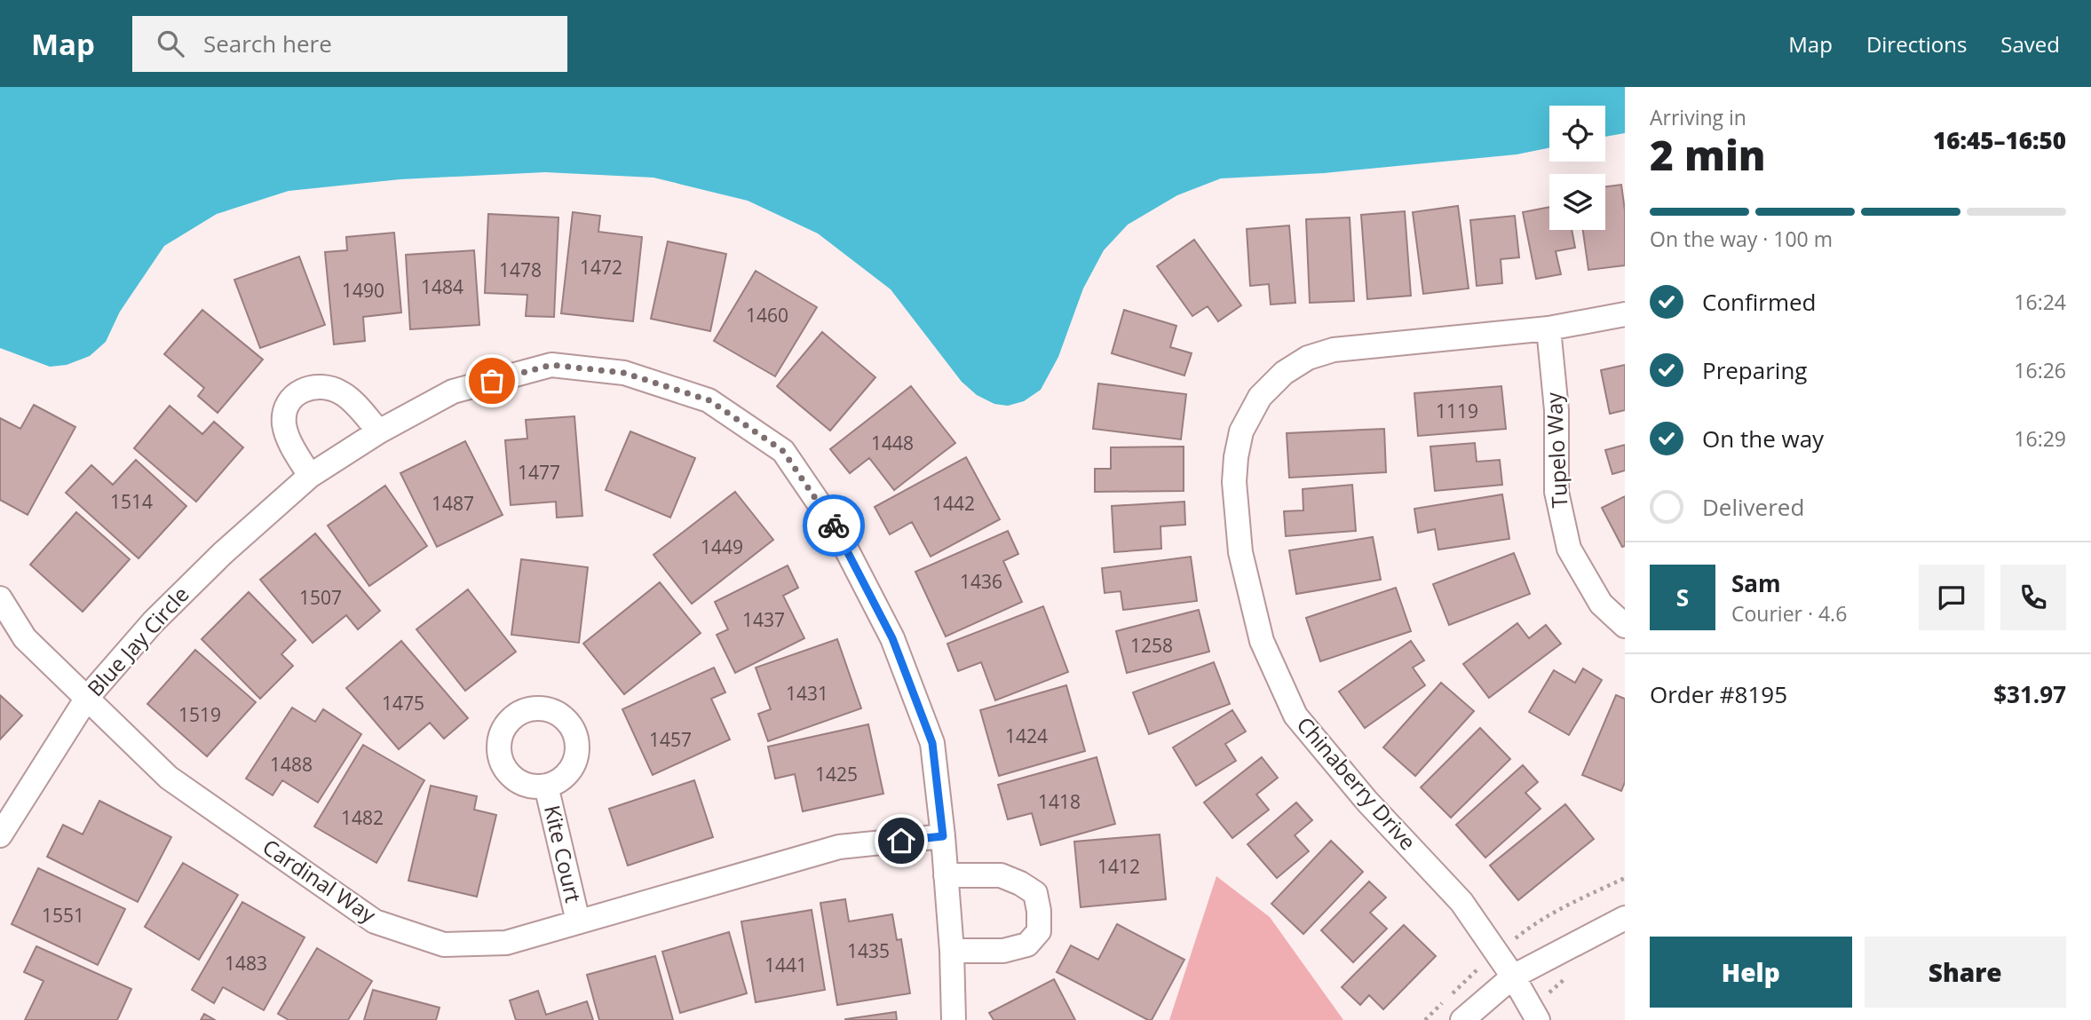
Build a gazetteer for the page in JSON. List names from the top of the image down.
{
  "streets": {
    "street": [
      "Tupelo Way",
      "Blue Jay Circle",
      "Chinaberry Drive",
      "Kite Court",
      "Cardinal Way"
    ]
  },
  "crossings": [
    ["Tupelo Way", "Chinaberry Drive"],
    ["Blue Jay Circle", "Cardinal Way"],
    ["Kite Court", "Cardinal Way"]
  ],
  "house_numbers": [
    "1472",
    "1478",
    "1484",
    "1490",
    "1460",
    "1119",
    "1448",
    "1477",
    "1514",
    "1487",
    "1442",
    "1449",
    "1436",
    "1507",
    "1437",
    "1258",
    "1431",
    "1475",
    "1519",
    "1424",
    "1457",
    "1488",
    "1425",
    "1418",
    "1482",
    "1412",
    "1551",
    "1435",
    "1483",
    "1441"
  ],
  "page": {
    "header": "Map",
    "search": "Search here",
    "nav": ["Map", "Directions", "Saved"],
    "heading": ["2 min", "Arriving in", "16:45–16:50"],
    "panel": [
      "Sam",
      "Courier · 4.6",
      "Order #8195",
      "$31.97"
    ],
    "bar": "On the way · 100 m",
    "list": [
      ["Confirmed", "16:24"],
      ["Preparing", "16:26"],
      ["On the way", "16:29"],
      "Delivered"
    ],
    "round": "S",
    "buttons": ["Help", "Share"]
  }
}
